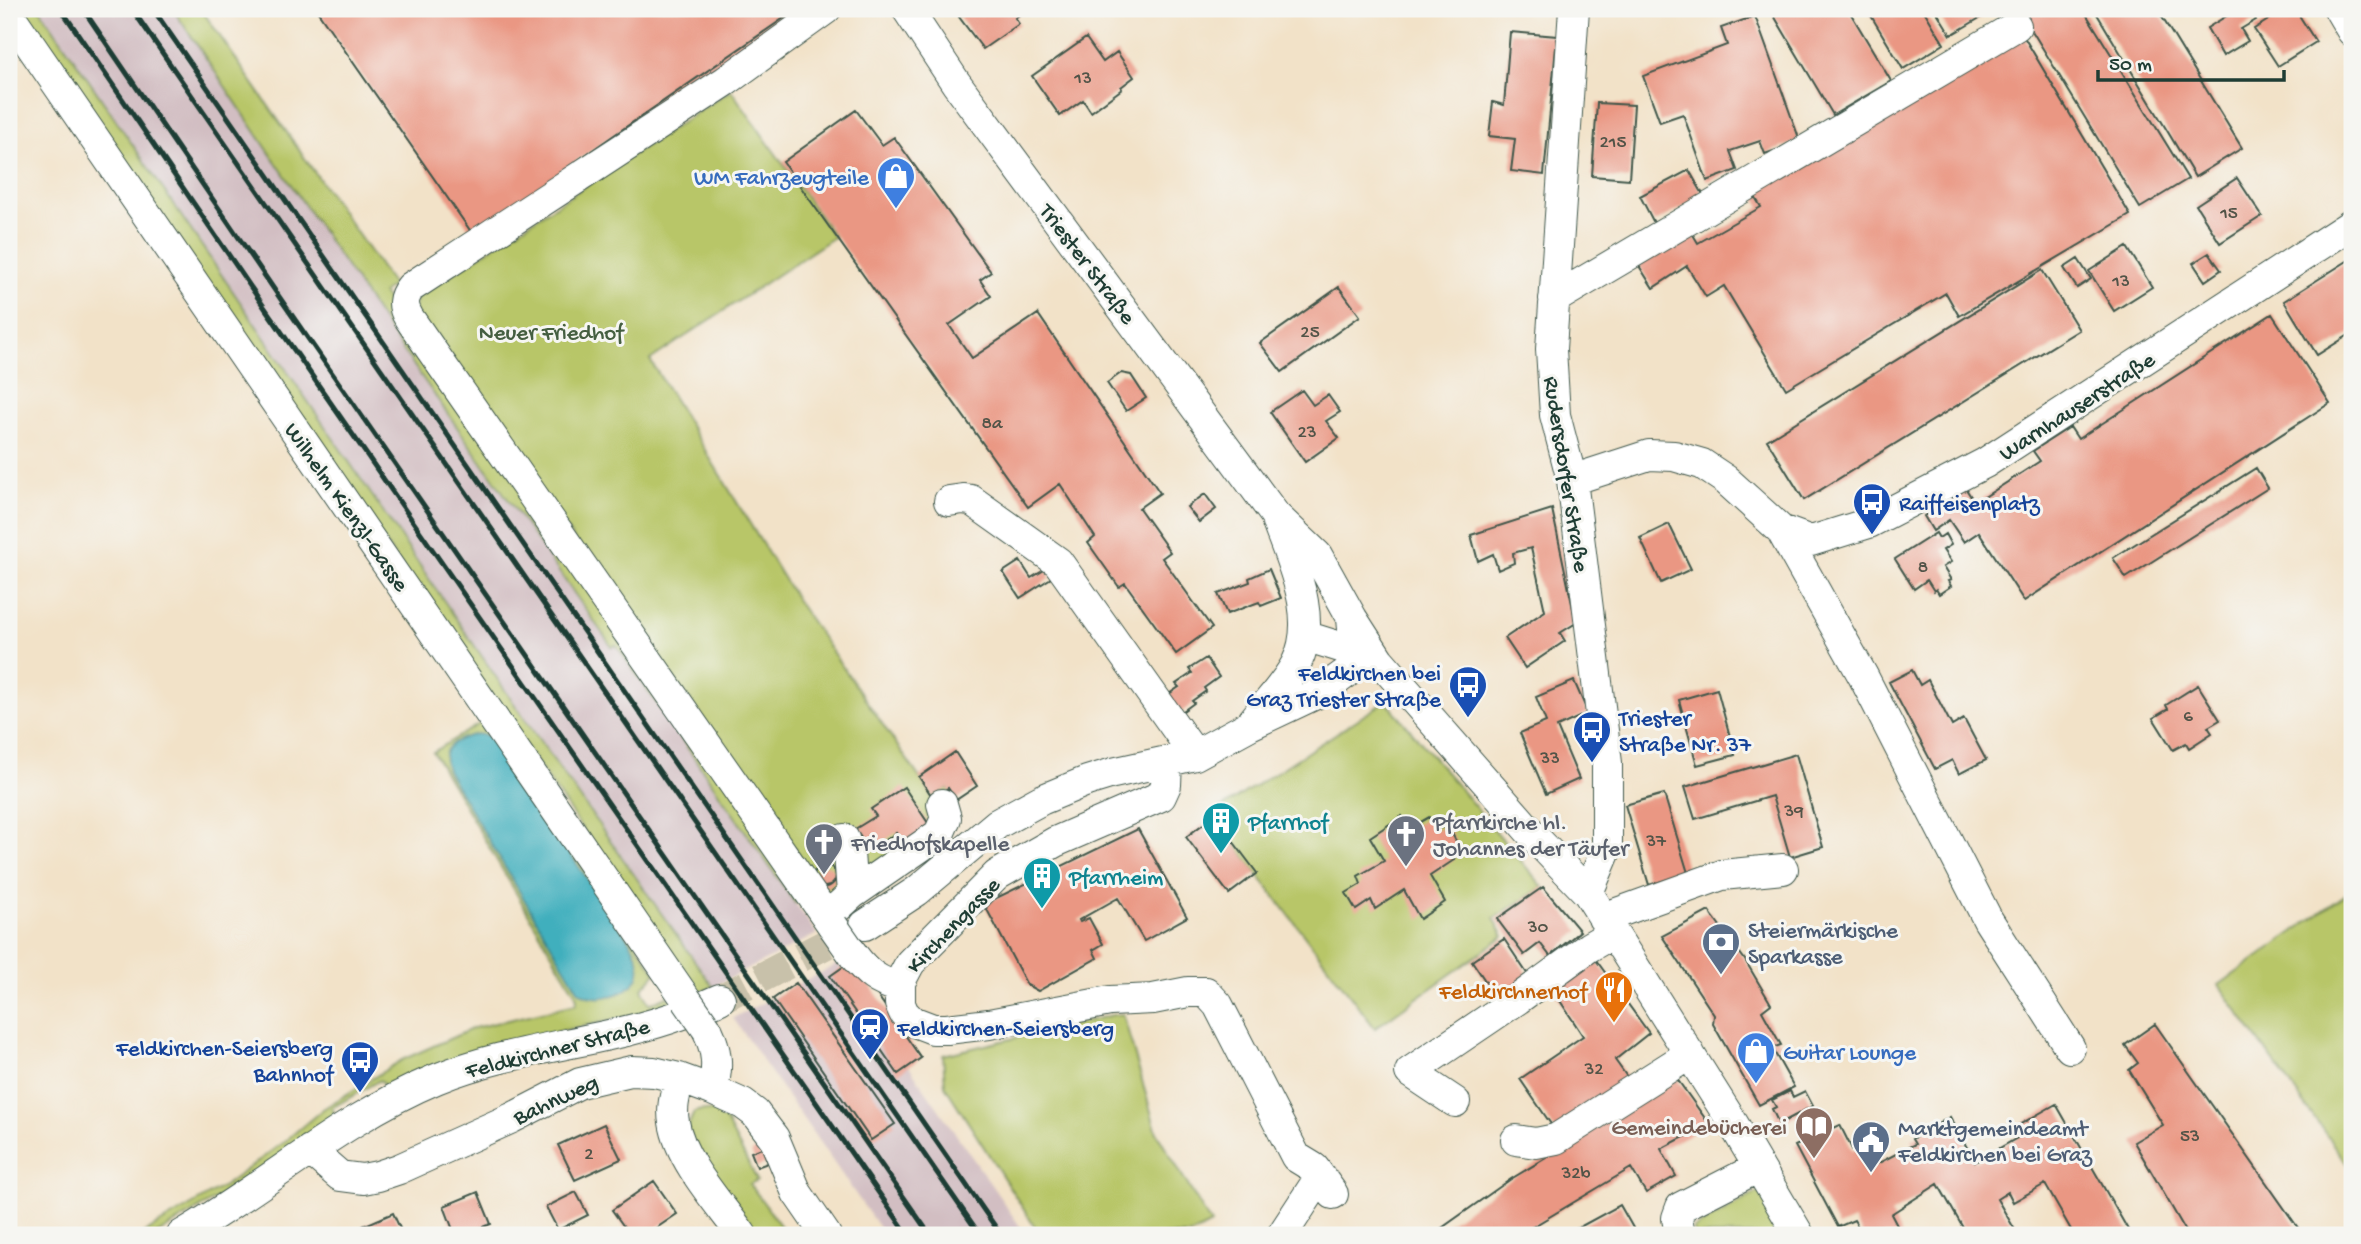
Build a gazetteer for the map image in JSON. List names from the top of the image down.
{
  "streets": {
    "street": [
      "Triester Straße",
      "Warnhauserstraße",
      "Rudersdorfer Straße",
      "Wilhelm Kienzl-Gasse",
      "Kirchengasse",
      "Feldkirchner Straße",
      "Bahnweg"
    ]
  },
  "crossings": [
    ["Warnhauserstraße", "Rudersdorfer Straße"],
    ["Wilhelm Kienzl-Gasse", "Feldkirchner Straße"],
    ["Wilhelm Kienzl-Gasse", "Bahnweg"],
    ["Feldkirchner Straße", "Bahnweg"]
  ],
  "parks": ["Neuer Friedhof"],
  "places": {
    "shop": ["WM Fahrzeugteile", "Guitar Lounge"],
    "bus stop": [
      "Raiffeisenplatz",
      "Feldkirchen bei Graz Triester Straße",
      "Triester Straße Nr. 37",
      "Feldkirchen-Seiersberg Bahnhof"
    ],
    "building": ["Pfarrhof", "Pfarrheim"],
    "church": ["Pfarrkirche hl. Johannes der Täufer", "Friedhofskapelle"],
    "bank": ["Steiermärkische Sparkasse"],
    "restaurant": ["Feldkirchnerhof"],
    "station": ["Feldkirchen-Seiersberg"],
    "library": ["Gemeindebücherei"],
    "public building": ["Marktgemeindeamt Feldkirchen bei Graz"]
  },
  "house_numbers": [
    "13",
    "215",
    "15",
    "13",
    "25",
    "8a",
    "23",
    "8",
    "6",
    "33",
    "39",
    "37",
    "30",
    "32",
    "53",
    "2",
    "32b"
  ],
  "scale_bar": "50 m"
}
